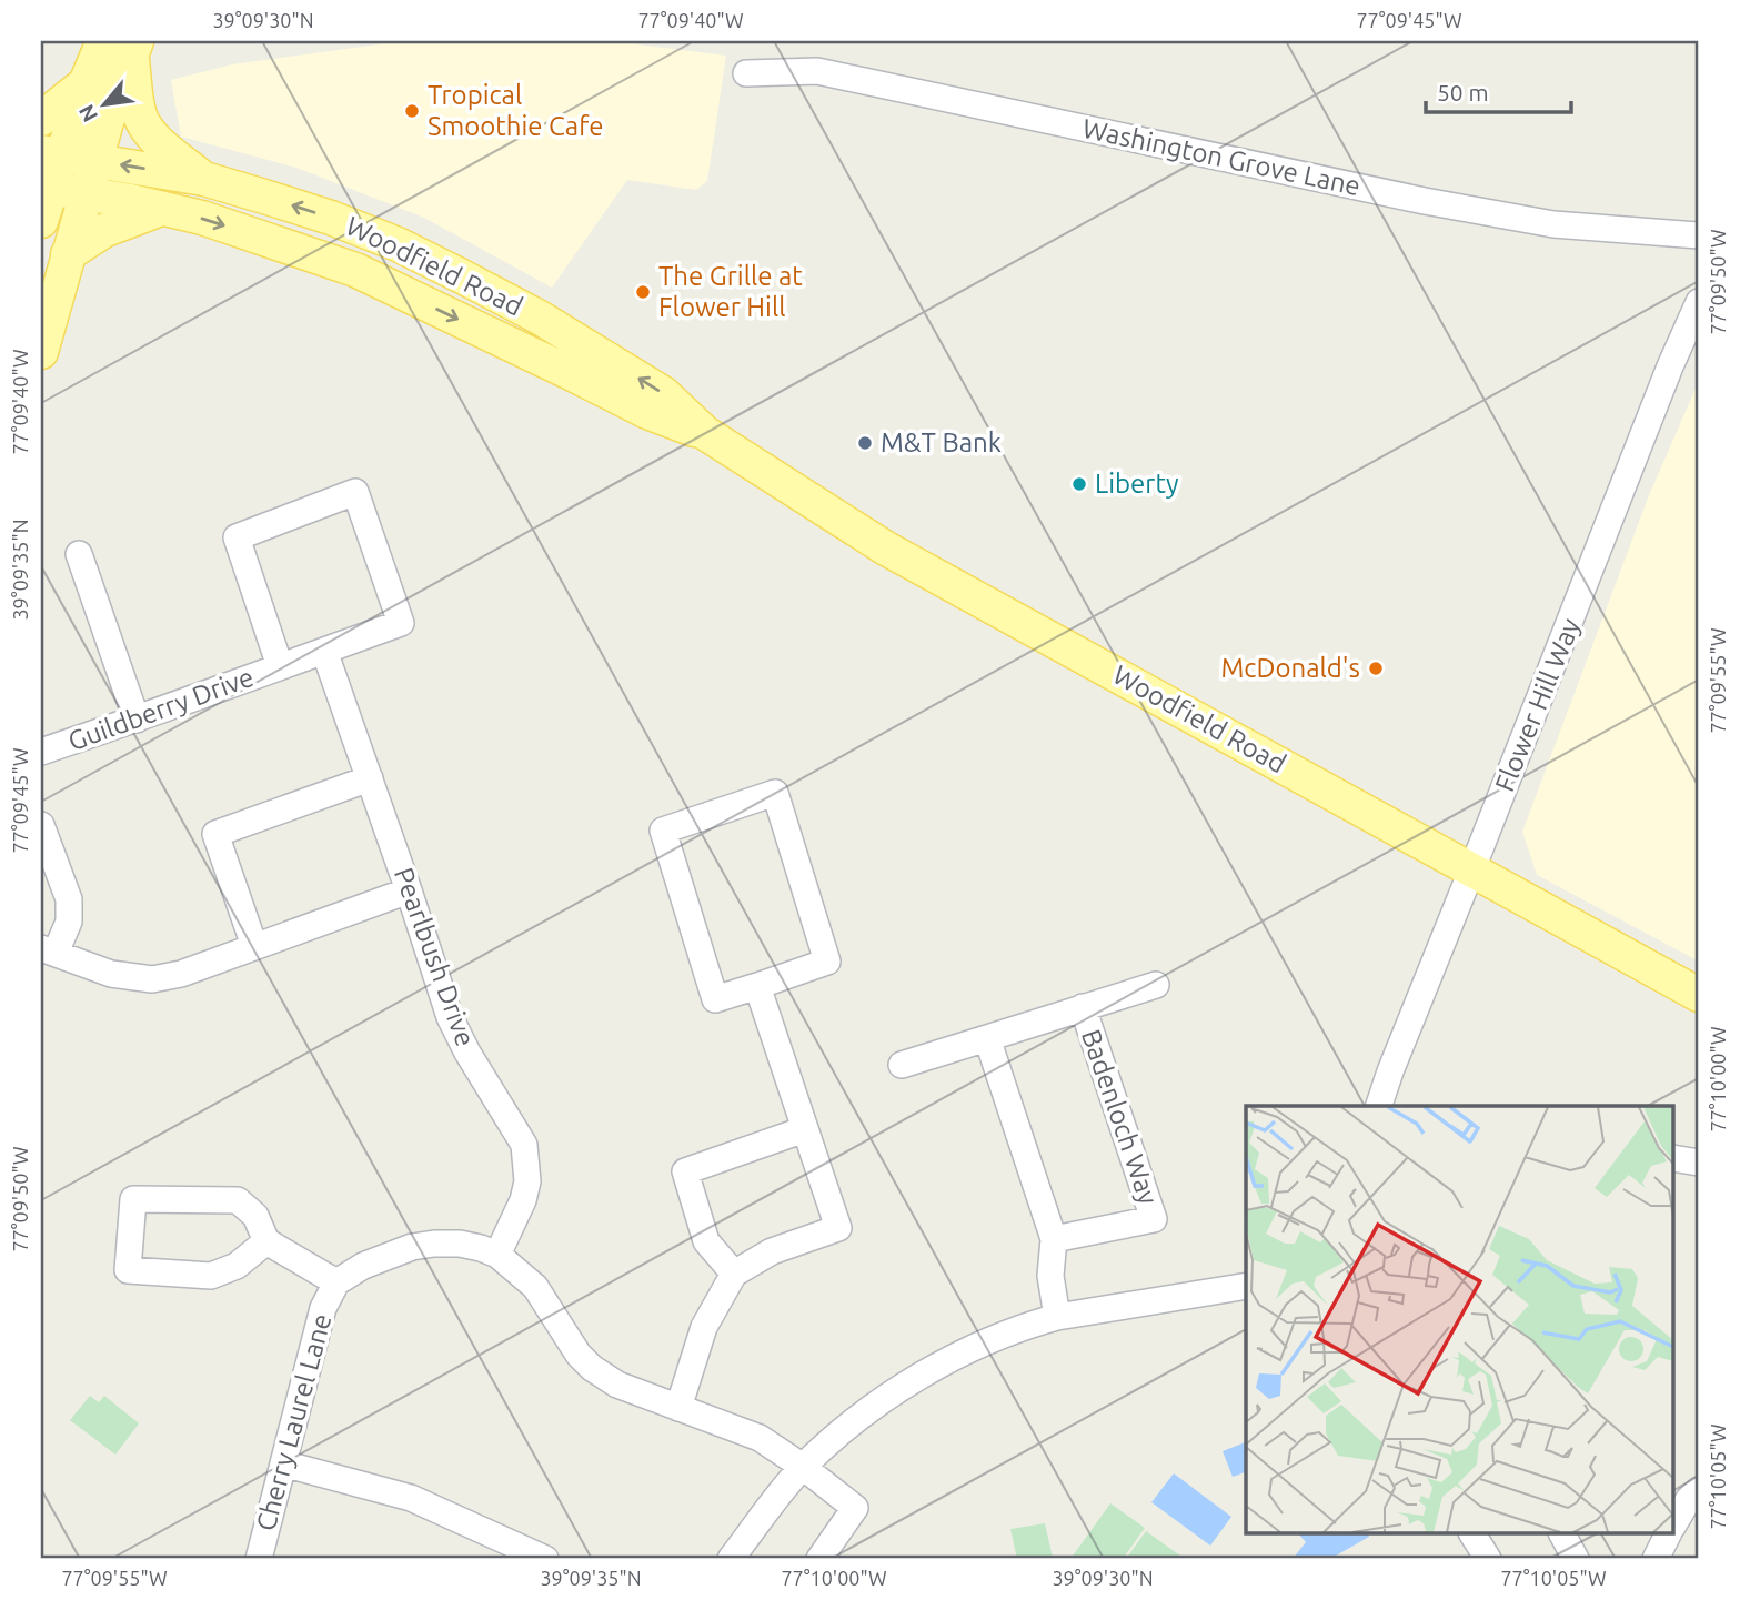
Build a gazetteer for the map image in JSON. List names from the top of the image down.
{
  "streets": {
    "main road": ["Woodfield Road"],
    "street": [
      "Washington Grove Lane",
      "Flower Hill Way",
      "Guildberry Drive",
      "Pearlbush Drive",
      "Badenloch Way",
      "Cherry Laurel Lane"
    ]
  },
  "crossings": [
    ["Woodfield Road", "Flower Hill Way"],
    ["Guildberry Drive", "Pearlbush Drive"],
    ["Pearlbush Drive", "Cherry Laurel Lane"]
  ],
  "places": [
    "Tropical Smoothie Cafe",
    "The Grille at Flower Hill",
    "M&T Bank",
    "Liberty",
    "McDonald's"
  ],
  "scale_bar": "50 m",
  "north": "bottom left",
  "coordinates": [
    "39°09'30\"N",
    "77°09'40\"W",
    "77°09'45\"W",
    "77°09'50\"W",
    "39°09'35\"N",
    "77°09'55\"W",
    "77°10'00\"W",
    "77°10'05\"W"
  ]
}
